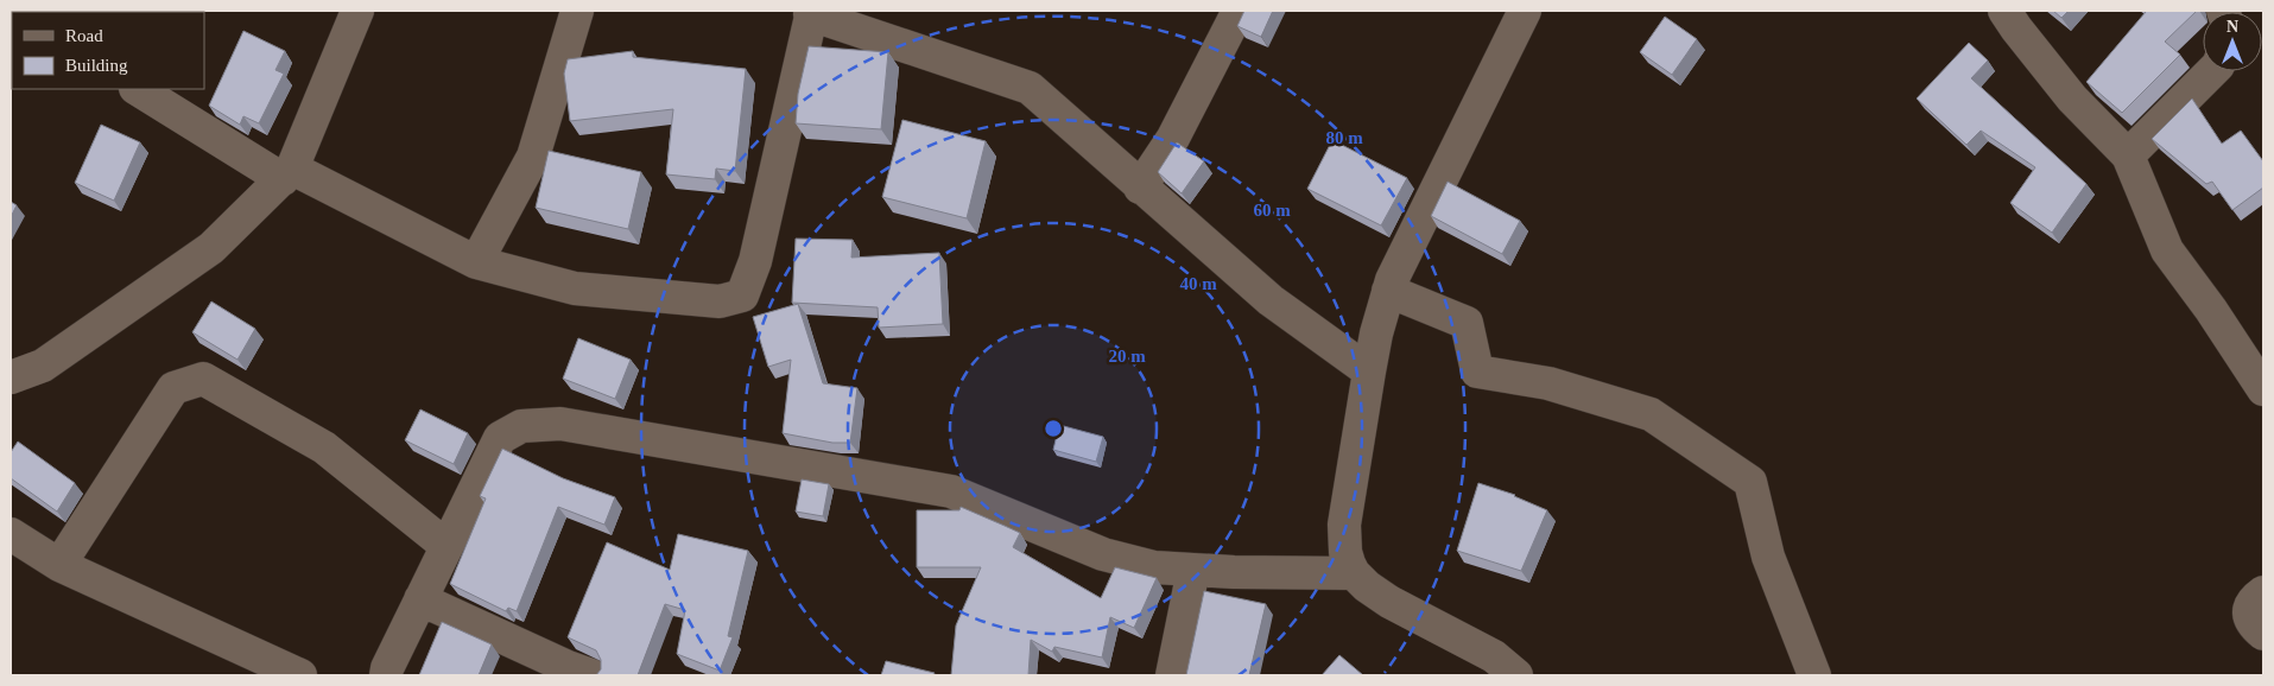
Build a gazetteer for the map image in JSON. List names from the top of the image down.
{
  "legend": ["Road", "Building"],
  "north": "top",
  "rings": [
    "80 m",
    "60 m",
    "40 m",
    "20 m"
  ]
}
